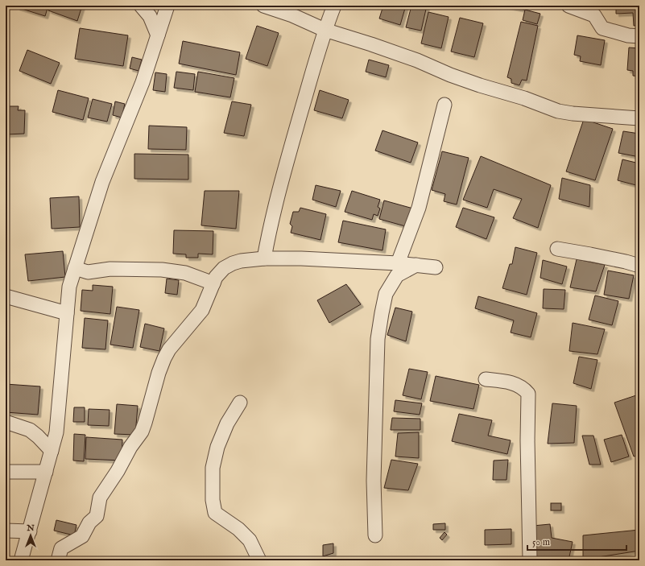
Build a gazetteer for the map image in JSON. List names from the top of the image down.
{
  "scale_bar": "50 m",
  "north": "top"
}
